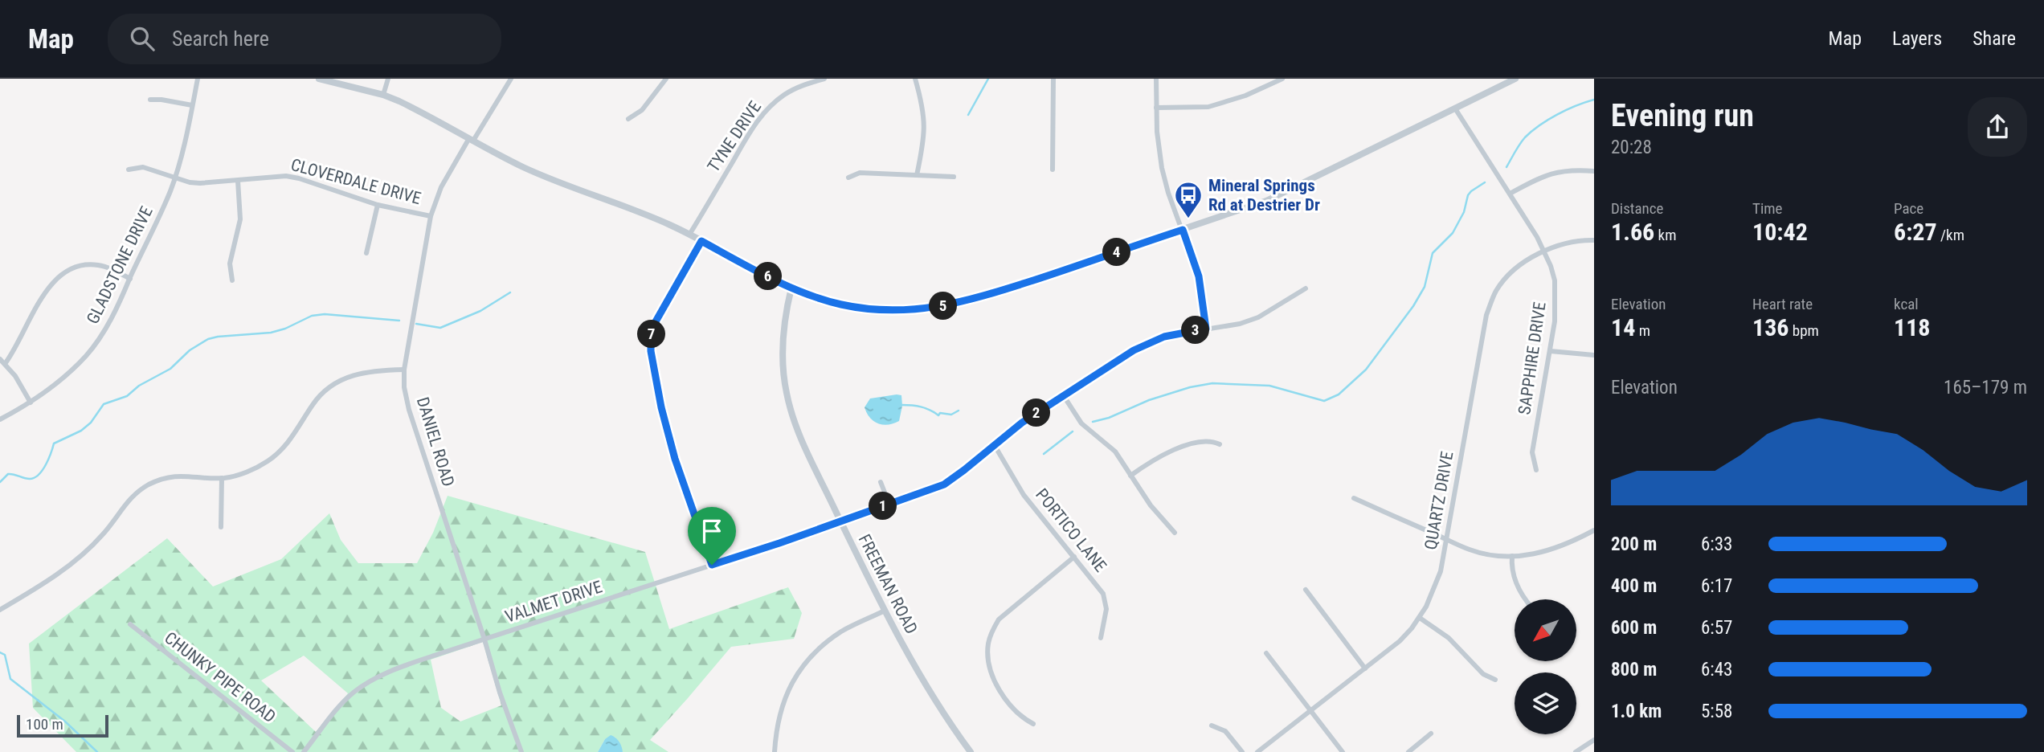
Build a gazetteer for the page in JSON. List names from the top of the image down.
{
  "streets": {
    "street": [
      "TYNE DRIVE",
      "CLOVERDALE DRIVE",
      "GLADSTONE DRIVE",
      "SAPPHIRE DRIVE",
      "DANIEL ROAD",
      "QUARTZ DRIVE",
      "PORTICO LANE",
      "FREEMAN ROAD",
      "VALMET DRIVE",
      "CHUNKY PIPE ROAD"
    ]
  },
  "crossings": [
    ["CLOVERDALE DRIVE", "GLADSTONE DRIVE"],
    ["CLOVERDALE DRIVE", "DANIEL ROAD"],
    ["SAPPHIRE DRIVE", "QUARTZ DRIVE"],
    ["DANIEL ROAD", "VALMET DRIVE"],
    ["PORTICO LANE", "VALMET DRIVE"],
    ["FREEMAN ROAD", "VALMET DRIVE"]
  ],
  "places": {
    "bus stop": ["Mineral Springs Rd at Destrier Dr"]
  },
  "scale_bar": "100 m",
  "north": "bottom left",
  "page": {
    "header": "Map",
    "search": "Search here",
    "nav": ["Map", "Layers", "Share"],
    "heading": ["Evening run", "20:28"],
    "stats": [
      ["Distance", "1.66 km"],
      ["Time", "10:42"],
      ["Pace", "6:27 /km"],
      ["Elevation", "14 m"],
      ["Heart rate", "136 bpm"],
      ["kcal", "118"]
    ],
    "pins": [
      "4",
      "6",
      "5",
      "3",
      "7",
      "2",
      "1"
    ],
    "chart": ["Elevation", "165–179 m"],
    "list": [
      {
        "name": "200 m",
        "note": "6:33"
      },
      {
        "name": "400 m",
        "note": "6:17"
      },
      {
        "name": "600 m",
        "note": "6:57"
      },
      {
        "name": "800 m",
        "note": "6:43"
      },
      {
        "name": "1.0 km",
        "note": "5:58"
      }
    ],
    "scale": "100 m"
  }
}
